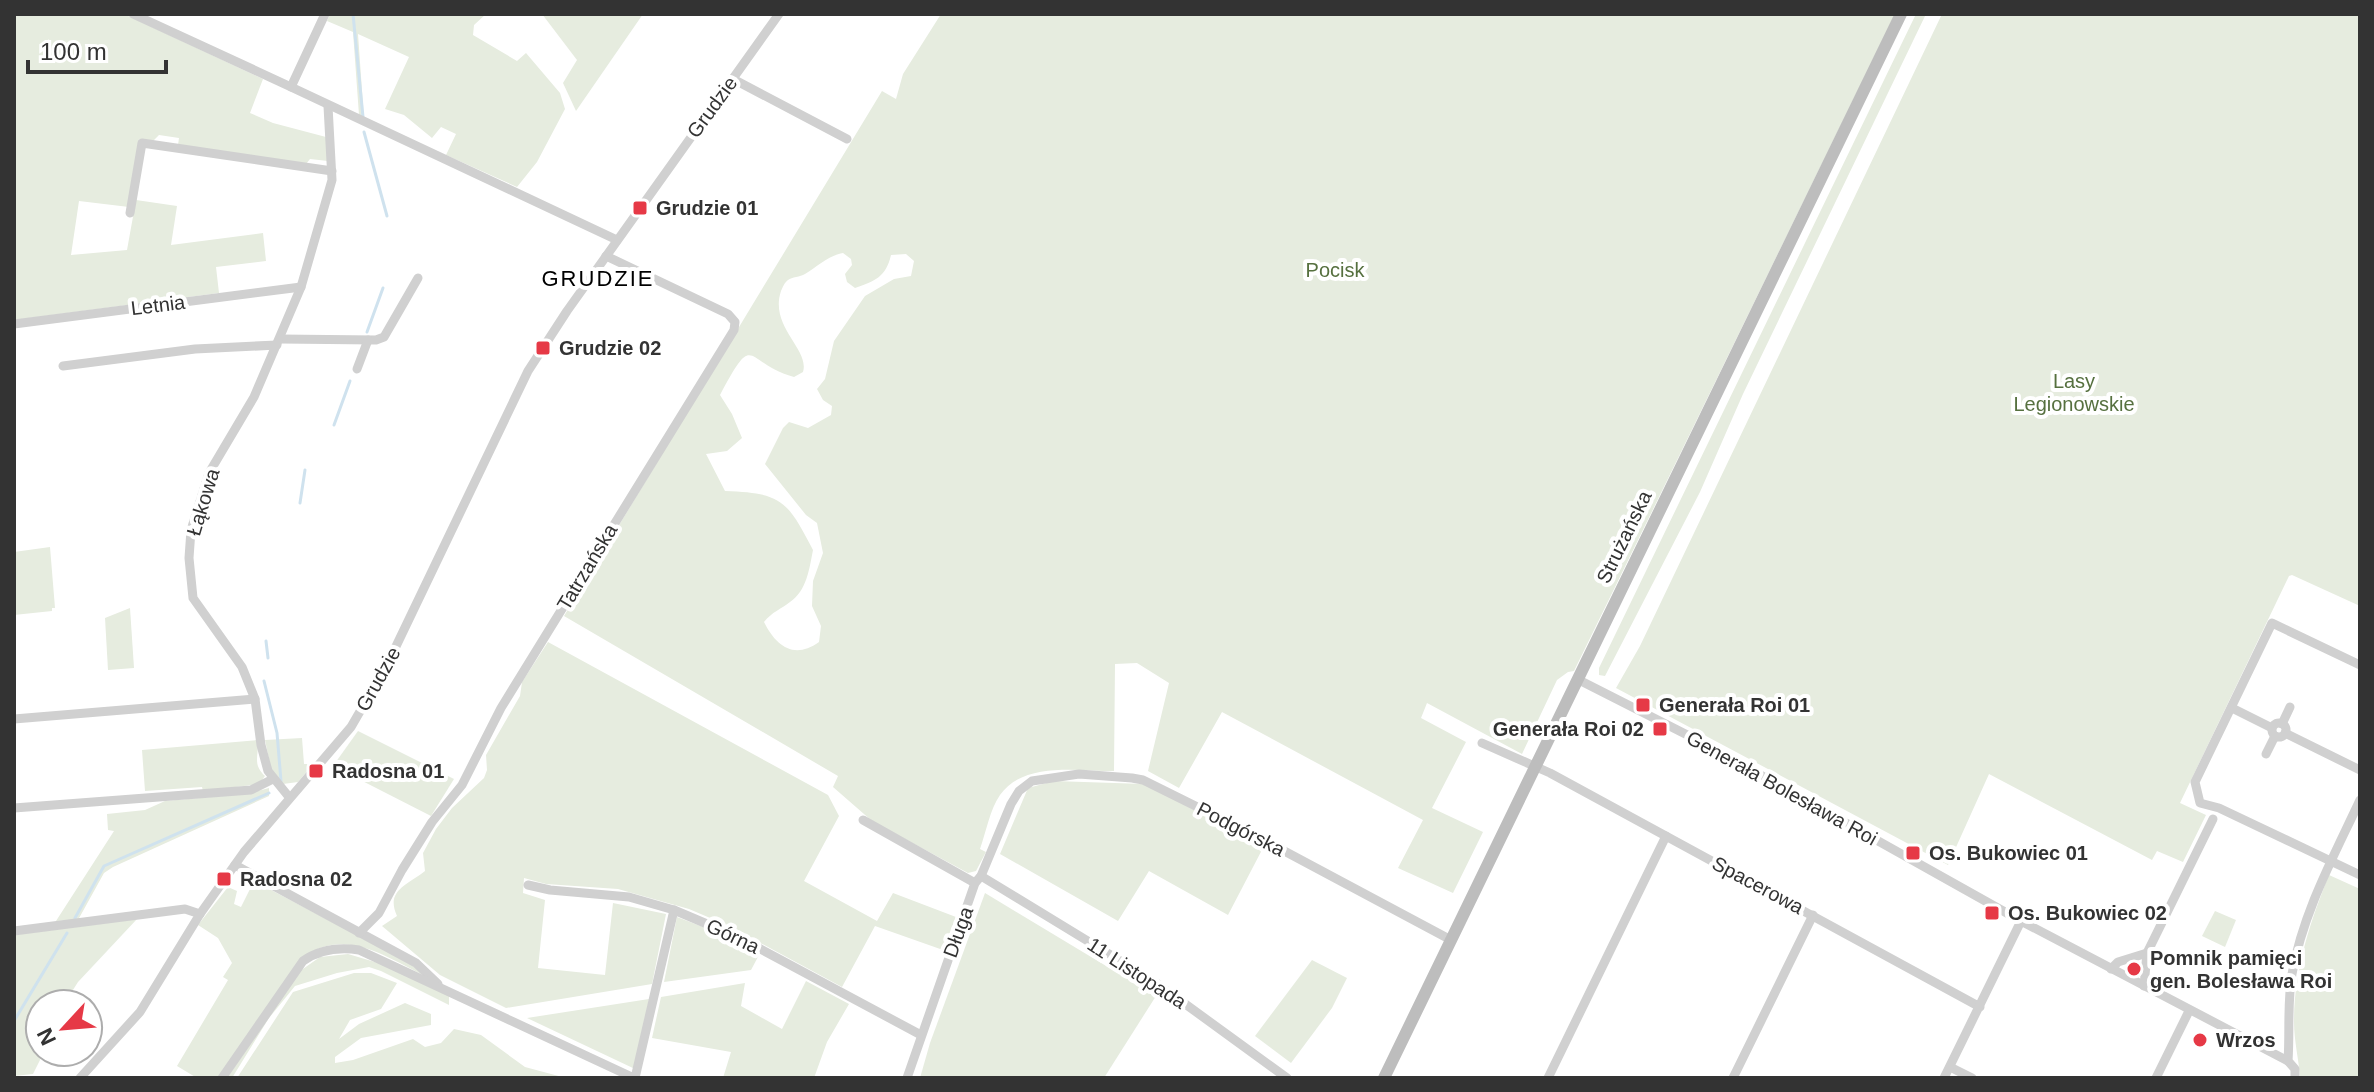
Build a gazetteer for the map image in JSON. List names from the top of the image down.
{
  "streets": {
    "main road": ["Strużańska"],
    "street": [
      "Grudzie",
      "Letnia",
      "Łąkowa",
      "Tatrzańska",
      "Generała Bolesława Roi",
      "Podgórska",
      "Spacerowa",
      "Długa",
      "Górna",
      "11 Listopada"
    ]
  },
  "crossings": [
    ["Grudzie", "Łąkowa"],
    ["Grudzie", "Tatrzańska"],
    ["Letnia", "Łąkowa"],
    ["Strużańska", "Generała Bolesława Roi"],
    ["Strużańska", "Podgórska"],
    ["Strużańska", "Spacerowa"],
    ["Podgórska", "Długa"],
    ["Długa", "Górna"],
    ["Długa", "11 Listopada"]
  ],
  "districts": ["GRUDZIE"],
  "parks": ["Pocisk", "Lasy Legionowskie"],
  "places": {
    "transit": [
      "Grudzie 01",
      "Grudzie 02",
      "Generała Roi 01",
      "Generała Roi 02",
      "Radosna 01",
      "Os. Bukowiec 01",
      "Radosna 02",
      "Os. Bukowiec 02"
    ],
    "other": ["Pomnik pamięci gen. Bolesława Roi", "Wrzos"]
  },
  "scale_bar": "100 m",
  "north": "bottom left"
}
